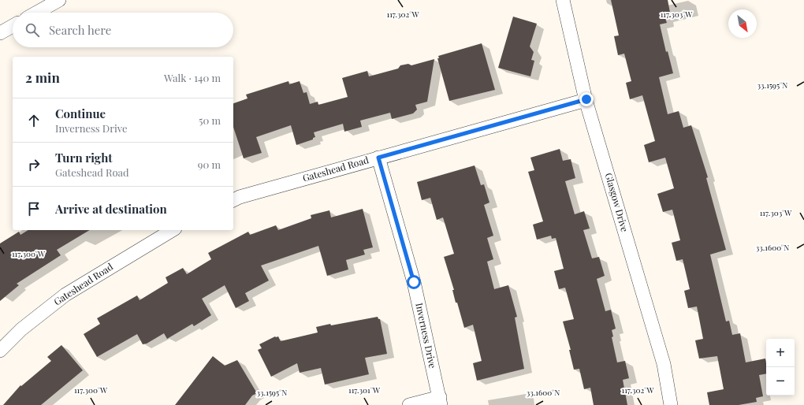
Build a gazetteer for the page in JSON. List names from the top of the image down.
{
  "streets": {
    "street": ["Gateshead Road", "Glasgow Drive", "Inverness Drive"]
  },
  "crossings": [
    ["Gateshead Road", "Glasgow Drive"],
    ["Gateshead Road", "Inverness Drive"]
  ],
  "north": "bottom right",
  "page": {
    "search": "Search here",
    "heading": ["2 min", "Walk · 140 m"],
    "list": [
      ["Continue", "Inverness Drive", "50 m"],
      ["Turn right", "Gateshead Road", "90 m"],
      "Arrive at destination"
    ],
    "map_buttons": ["+", "−"]
  },
  "coordinates": [
    "117.302°W",
    "117.303°W",
    "33.1595°N",
    "33.1600°N",
    "117.300°W",
    "117.301°W"
  ]
}
